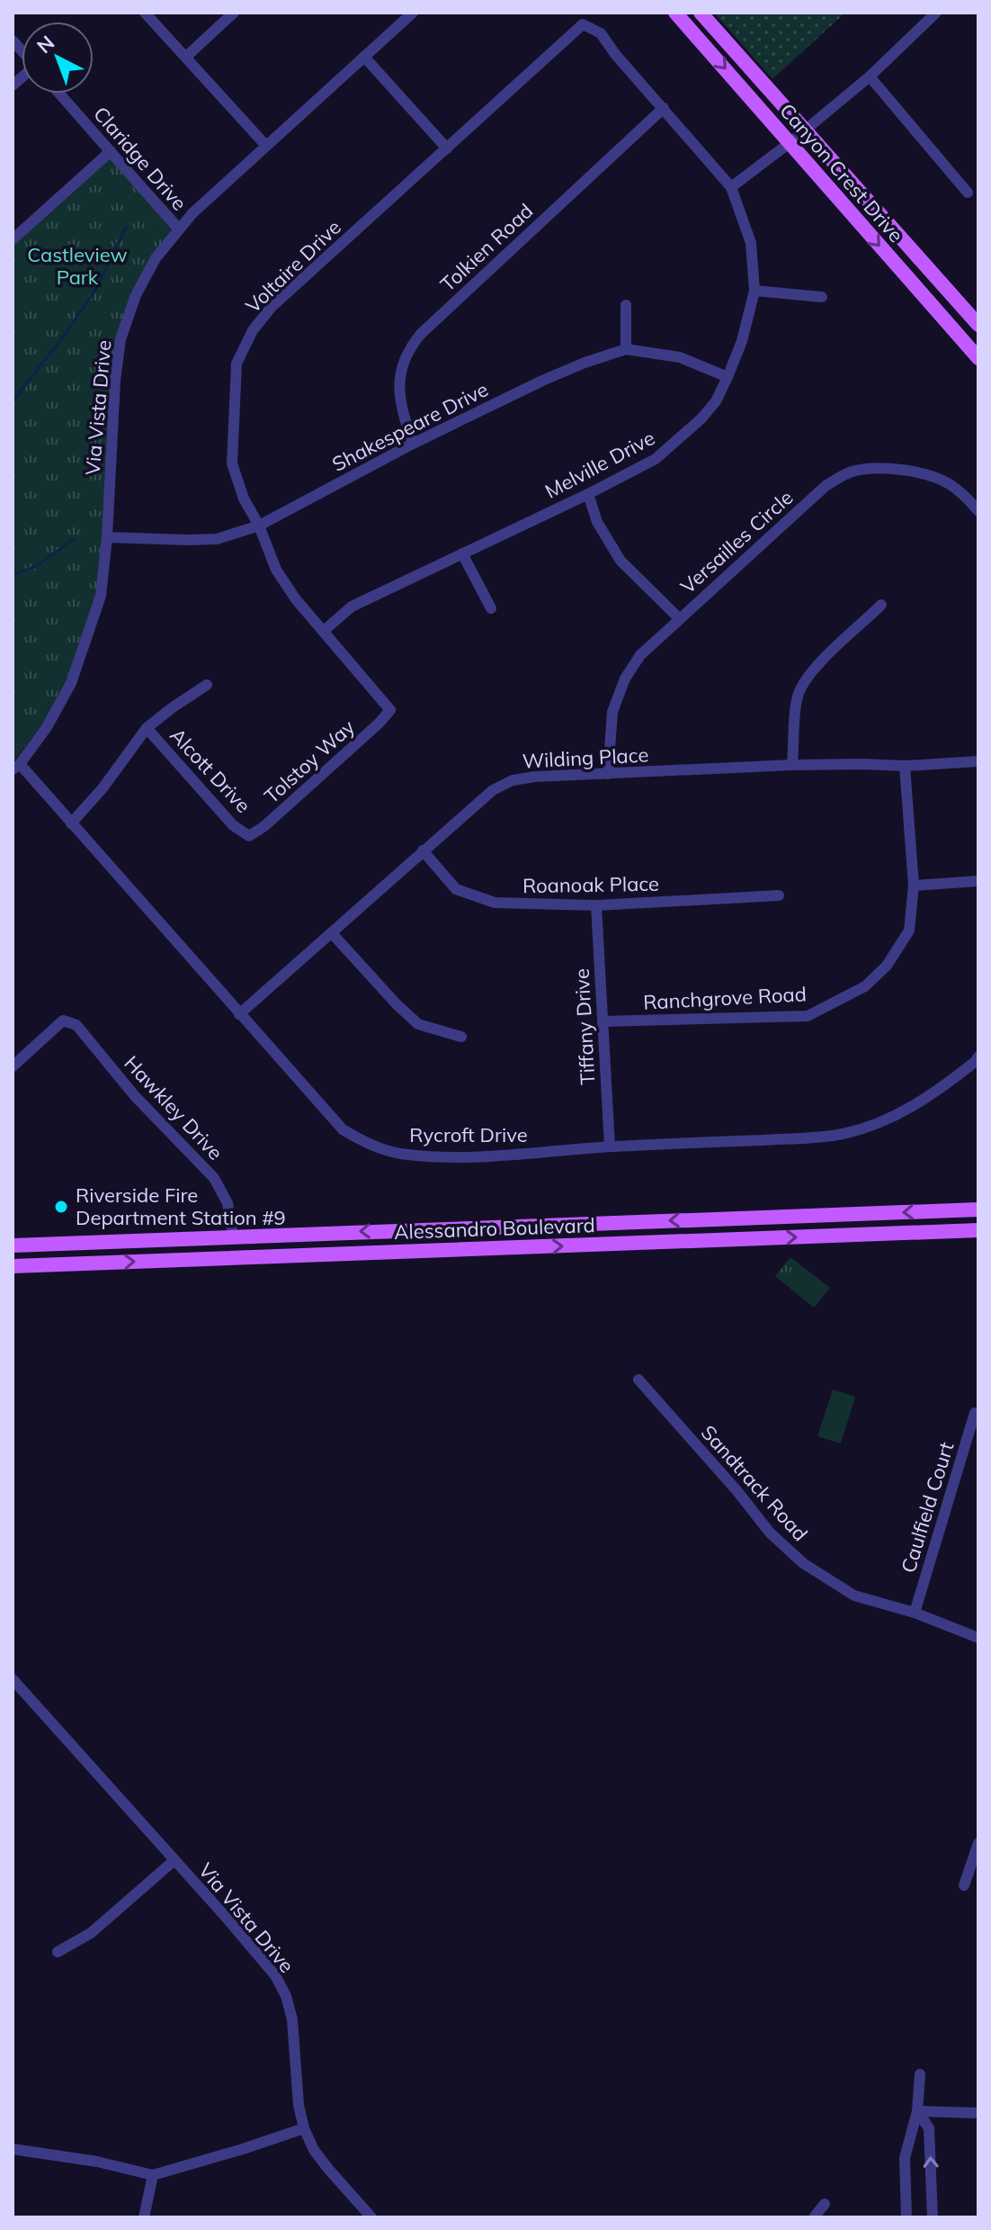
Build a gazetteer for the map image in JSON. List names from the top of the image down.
{
  "streets": {
    "main road": ["Canyon Crest Drive", "Alessandro Boulevard"],
    "street": [
      "Claridge Drive",
      "Tolkien Road",
      "Voltaire Drive",
      "Via Vista Drive",
      "Shakespeare Drive",
      "Melville Drive",
      "Versailles Circle",
      "Wilding Place",
      "Tolstoy Way",
      "Alcott Drive",
      "Roanoak Place",
      "Ranchgrove Road",
      "Tiffany Drive",
      "Hawkley Drive",
      "Rycroft Drive",
      "Sandtrack Road",
      "Caulfield Court"
    ]
  },
  "crossings": [
    ["Claridge Drive", "Via Vista Drive"],
    ["Tolkien Road", "Shakespeare Drive"],
    ["Tolkien Road", "Melville Drive"],
    ["Voltaire Drive", "Shakespeare Drive"],
    ["Voltaire Drive", "Melville Drive"],
    ["Voltaire Drive", "Tolstoy Way"],
    ["Via Vista Drive", "Shakespeare Drive"],
    ["Via Vista Drive", "Rycroft Drive"],
    ["Shakespeare Drive", "Melville Drive"],
    ["Versailles Circle", "Wilding Place"],
    ["Wilding Place", "Roanoak Place"],
    ["Wilding Place", "Ranchgrove Road"],
    ["Wilding Place", "Rycroft Drive"],
    ["Tolstoy Way", "Alcott Drive"],
    ["Roanoak Place", "Tiffany Drive"],
    ["Ranchgrove Road", "Tiffany Drive"],
    ["Tiffany Drive", "Rycroft Drive"],
    ["Hawkley Drive", "Alessandro Boulevard"],
    ["Sandtrack Road", "Caulfield Court"]
  ],
  "parks": ["Castleview Park"],
  "places": ["Riverside Fire Department Station #9"],
  "north": "top left"
}
